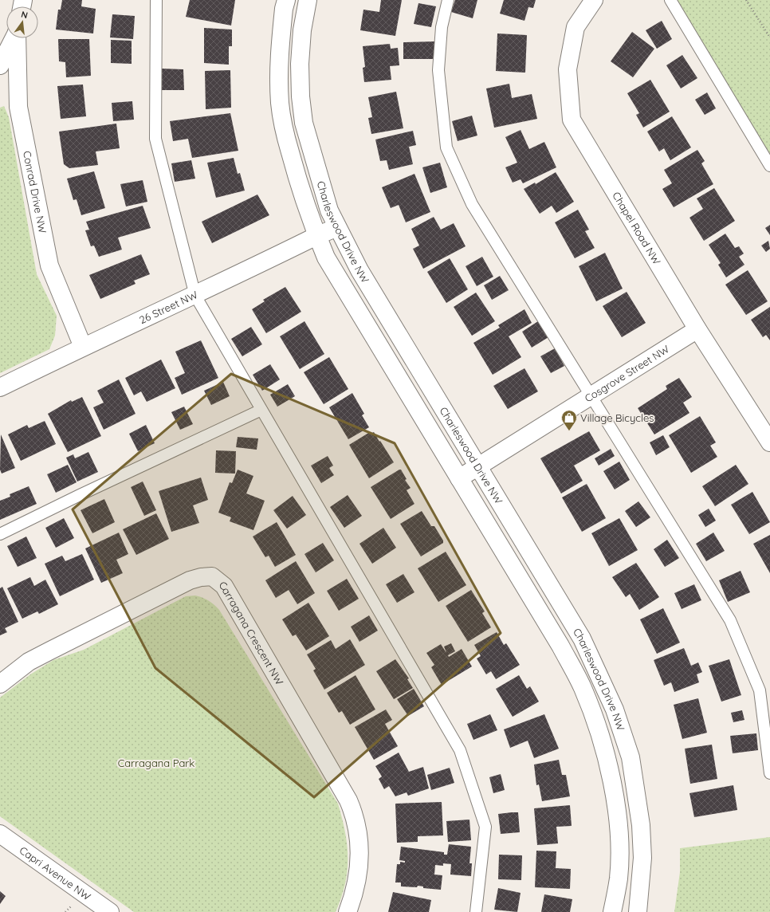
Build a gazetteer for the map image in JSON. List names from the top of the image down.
{
  "streets": {
    "street": [
      "Conrad Drive NW",
      "Chapel Road NW",
      "Charleswood Drive NW",
      "26 Street NW",
      "Cosgrove Street NW",
      "Carragana Crescent NW",
      "Capri Avenue NW"
    ]
  },
  "crossings": [
    ["Conrad Drive NW", "26 Street NW"],
    ["Chapel Road NW", "Cosgrove Street NW"],
    ["Charleswood Drive NW", "26 Street NW"],
    ["Charleswood Drive NW", "Cosgrove Street NW"]
  ],
  "parks": ["Carragana Park"],
  "places": {
    "shop": ["Village Bicycles"]
  },
  "north": "top"
}
